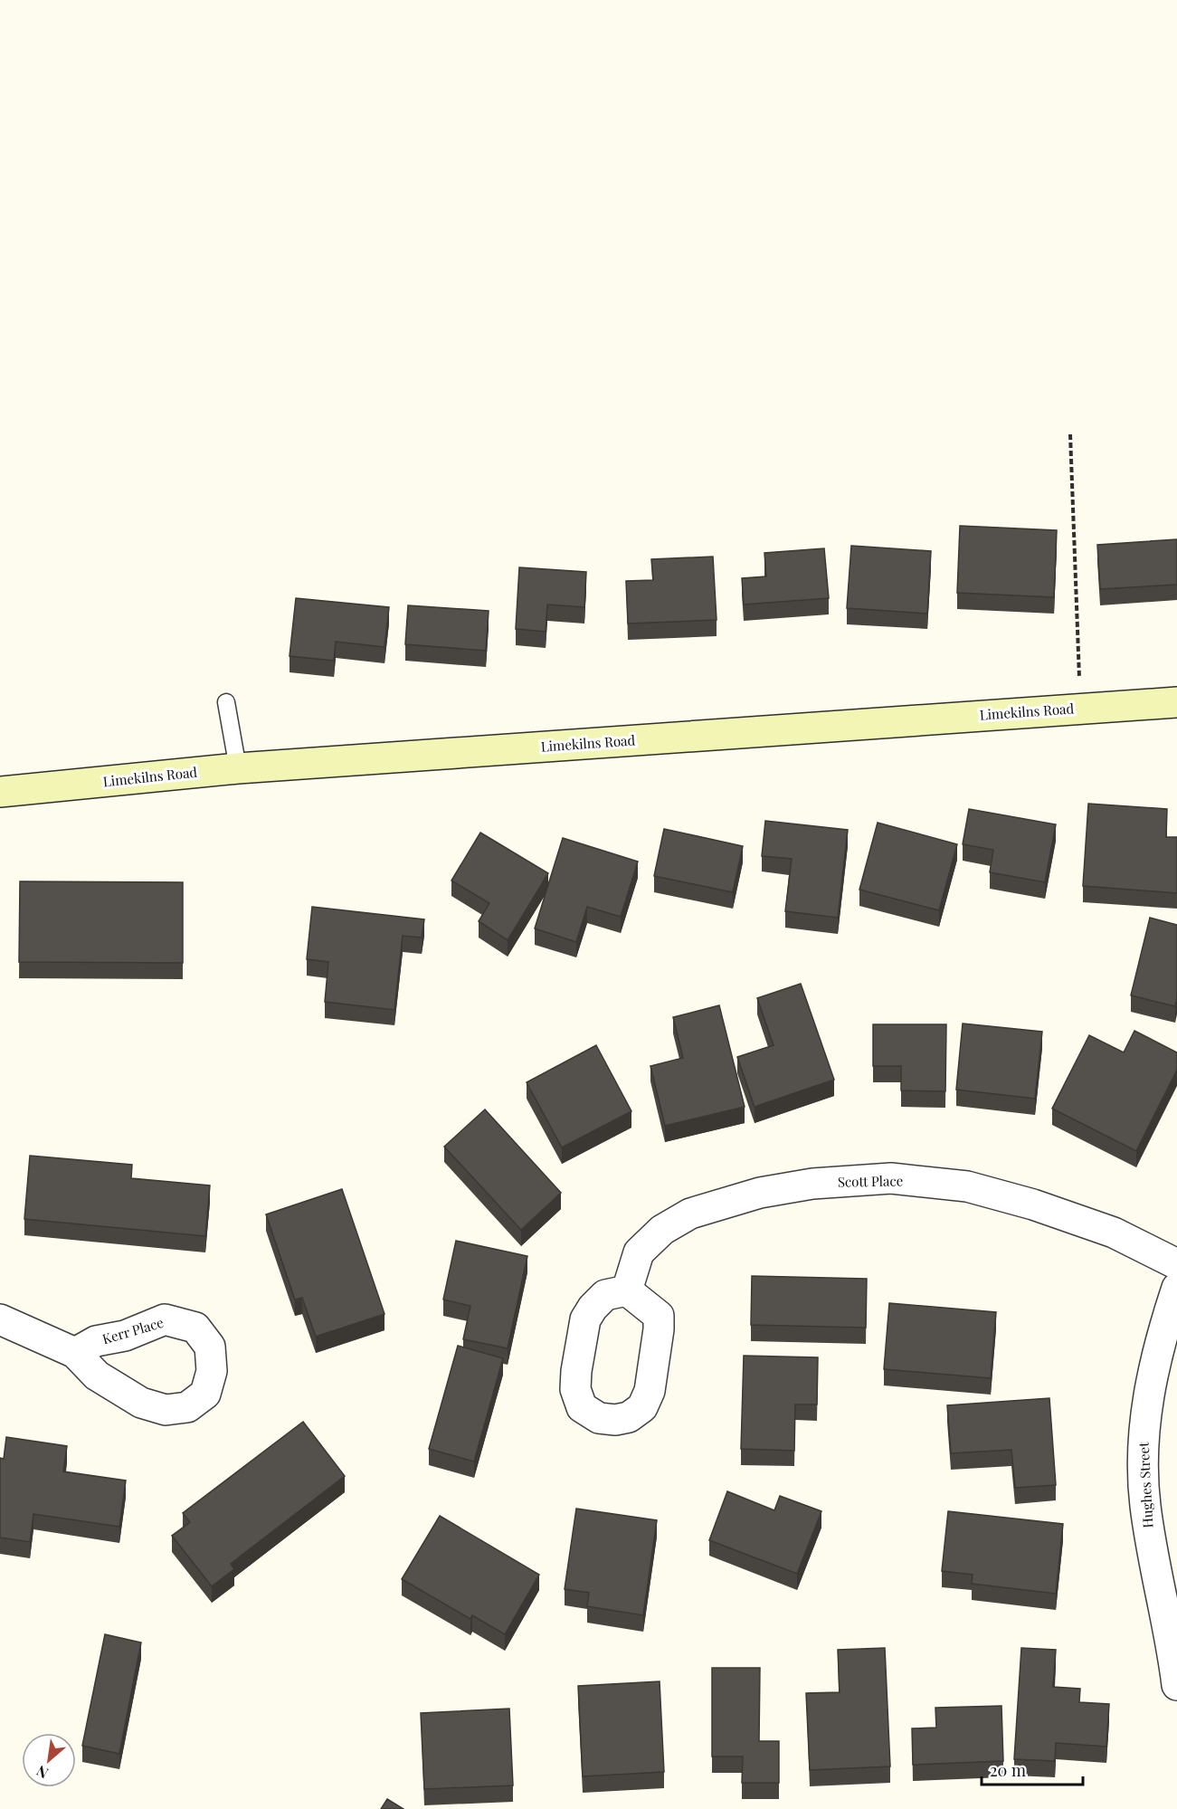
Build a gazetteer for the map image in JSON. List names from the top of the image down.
{
  "streets": {
    "main road": ["Limekilns Road"],
    "street": ["Scott Place", "Hughes Street"]
  },
  "scale_bar": "20 m",
  "north": "bottom left"
}
